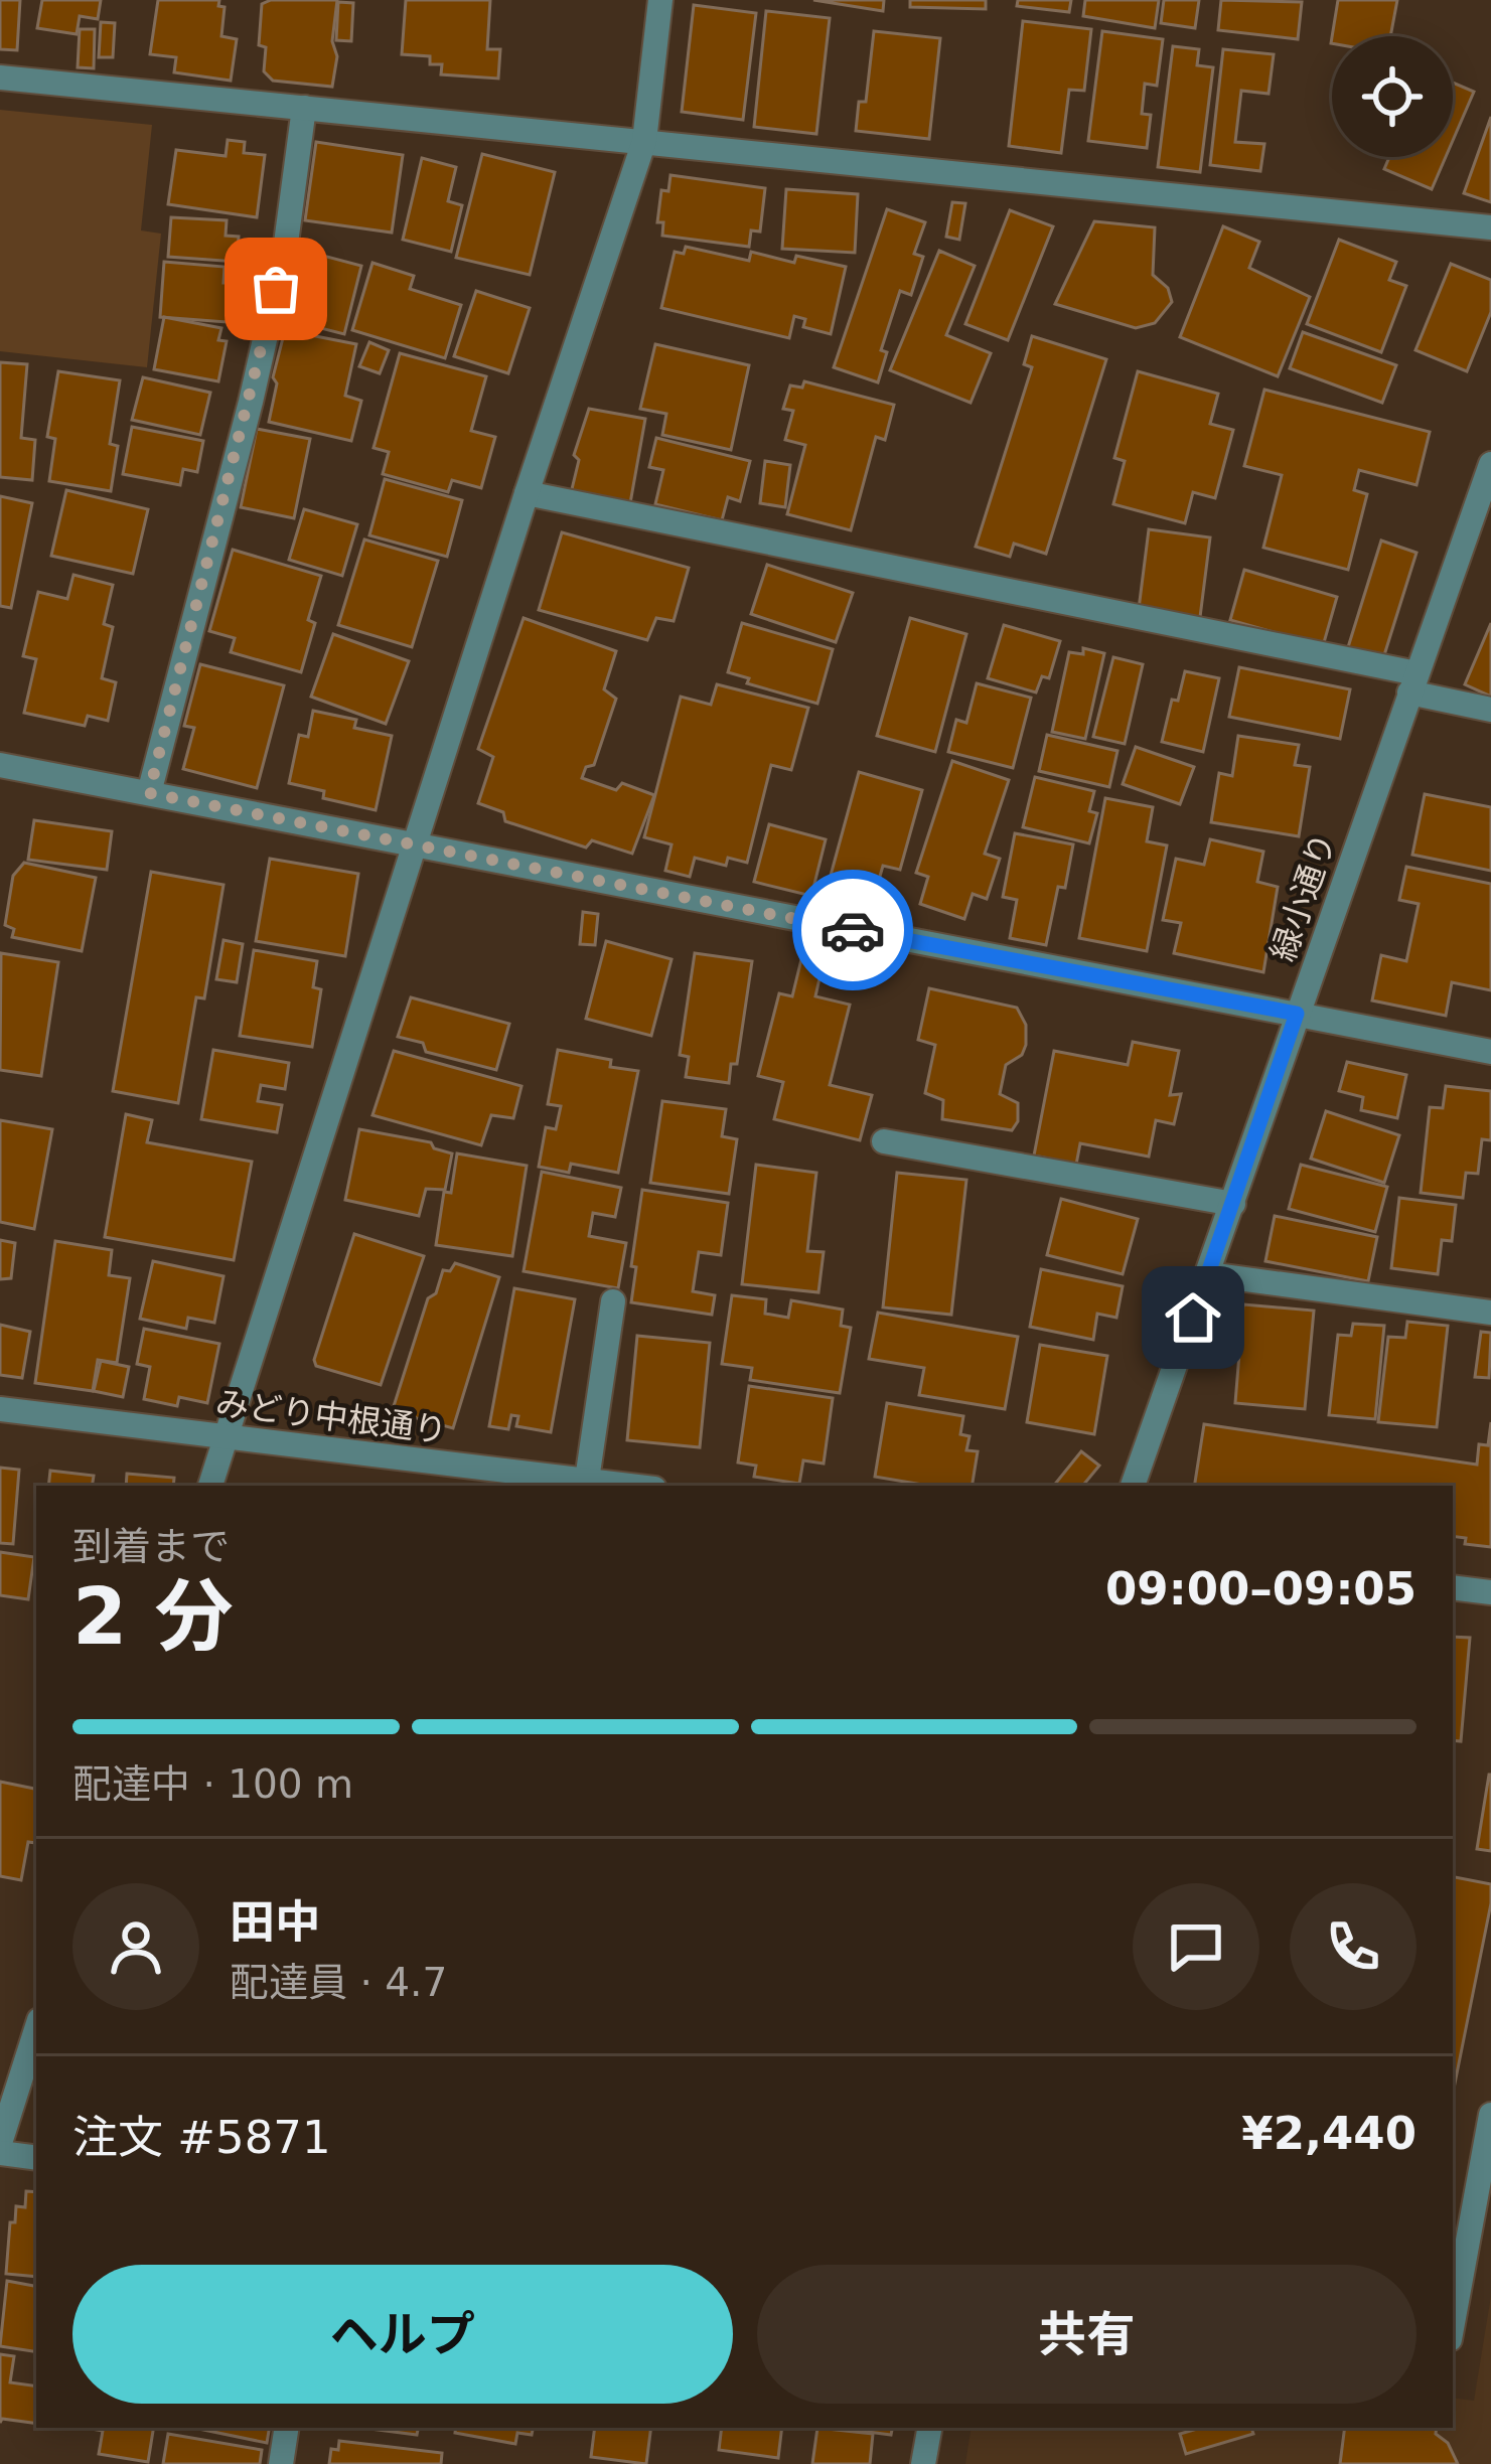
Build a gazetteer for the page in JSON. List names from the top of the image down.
{
  "streets": {
    "street": ["緑小通り", "みどり中根通り"]
  },
  "page": {
    "heading": ["2 分", "到着まで", "09:00–09:05"],
    "panel": [
      "田中",
      "配達員 · 4.7",
      "注文 #5871",
      "¥2,440"
    ],
    "bar": "配達中 · 100 m",
    "buttons": ["ヘルプ", "共有"]
  }
}
